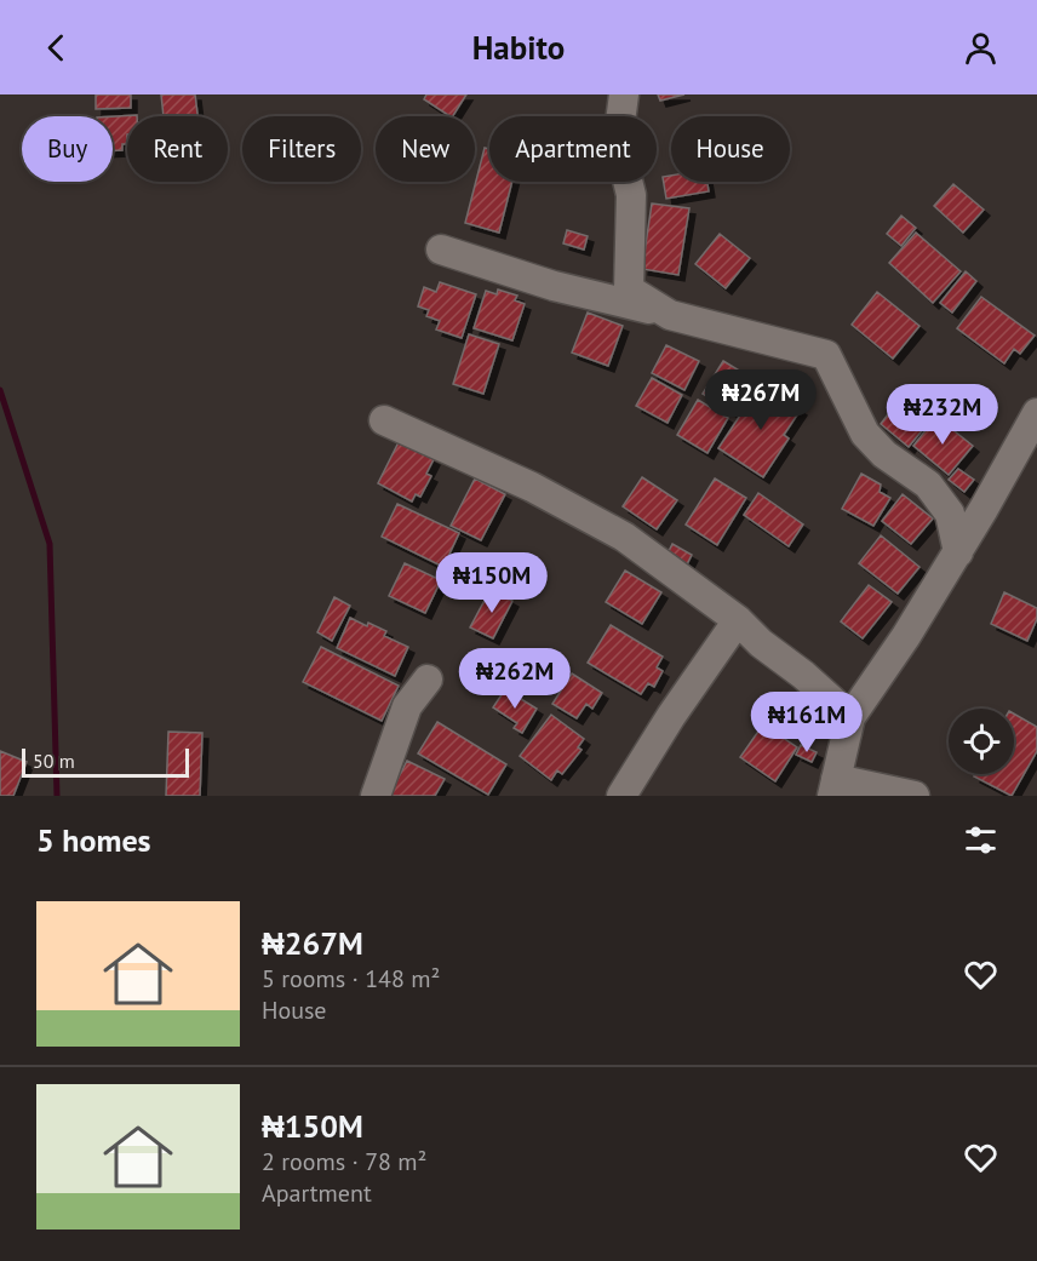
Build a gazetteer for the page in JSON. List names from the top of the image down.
{
  "scale_bar": "50 m",
  "page": {
    "header": "Habito",
    "chip": [
      "Buy",
      "Rent",
      "Filters",
      "New",
      "Apartment",
      "House"
    ],
    "price": [
      "₦267M",
      "₦232M",
      "₦150M",
      "₦262M",
      "₦161M"
    ],
    "scale": "50 m",
    "heading": "5 homes",
    "list": [
      {
        "name": "₦267M",
        "note": "5 rooms · 148 m² · House"
      },
      {
        "name": "₦150M",
        "note": "2 rooms · 78 m² · Apartment"
      }
    ]
  }
}
